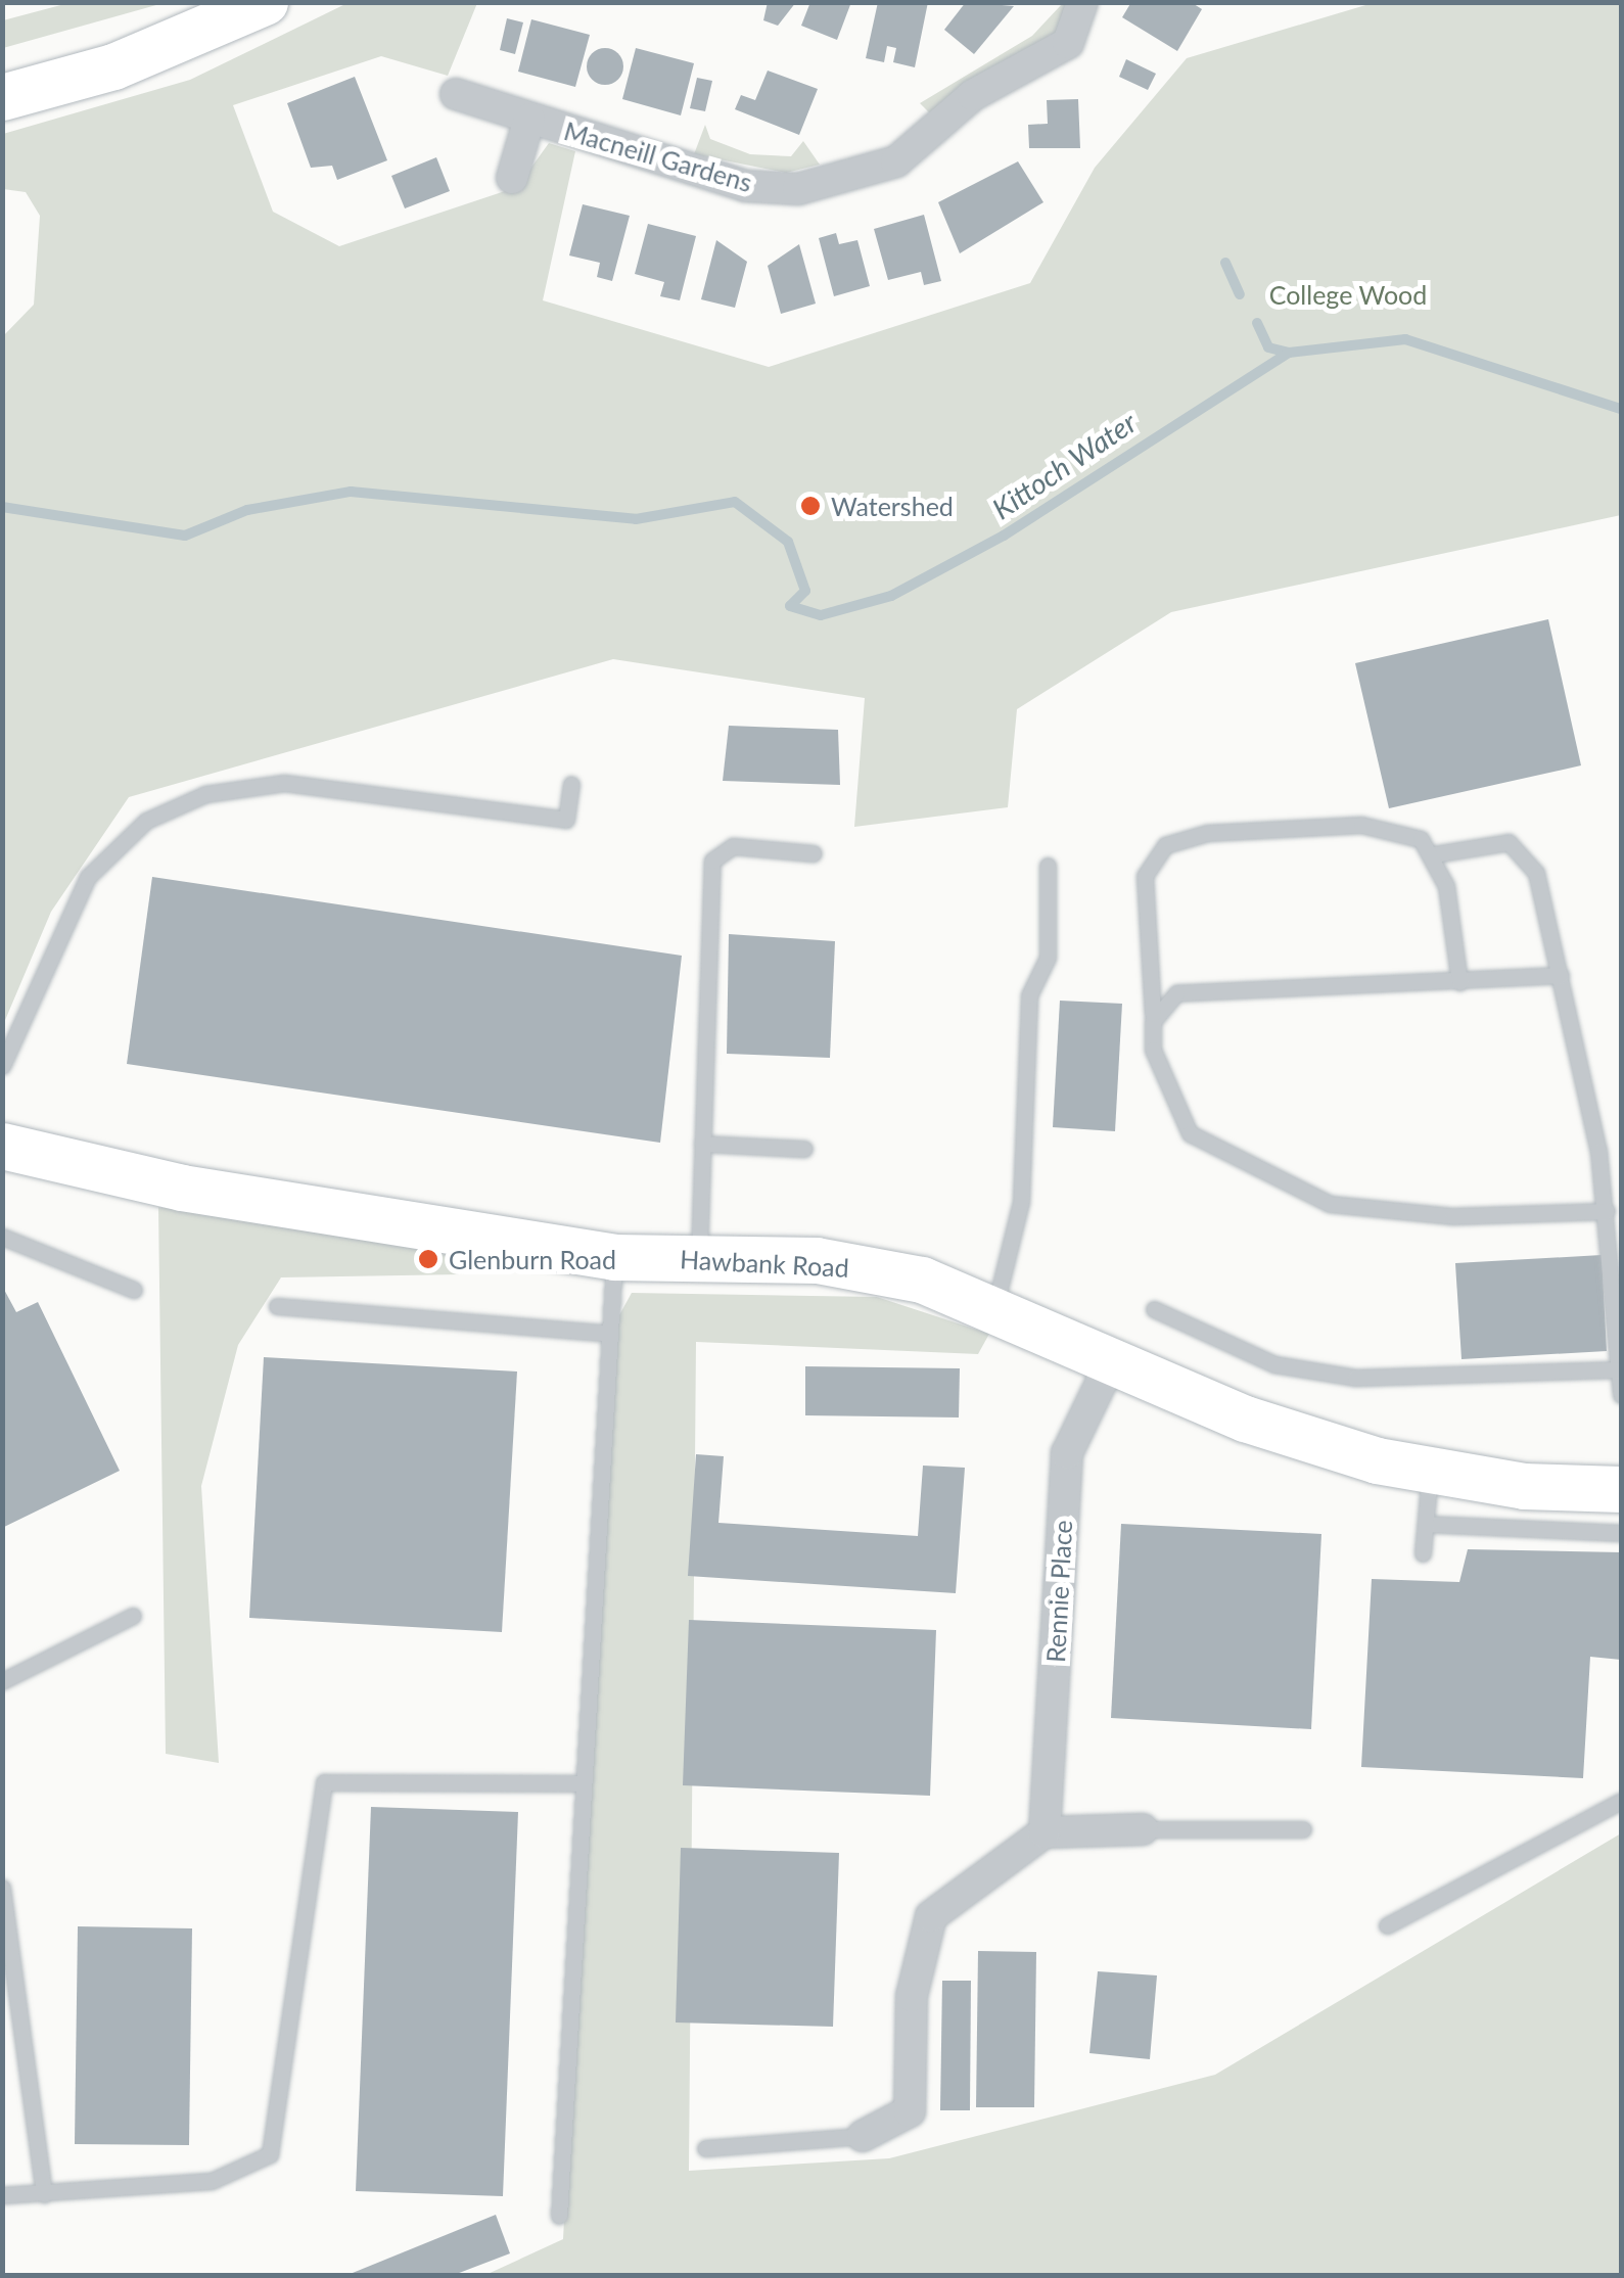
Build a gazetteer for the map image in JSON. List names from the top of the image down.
{
  "streets": {
    "street": ["Macneill Gardens", "Hawbank Road", "Rennie Place"]
  },
  "crossings": [
    ["Hawbank Road", "Rennie Place"]
  ],
  "water": ["Kittoch Water"],
  "parks": ["College Wood"],
  "places": ["Watershed", "Glenburn Road"]
}
